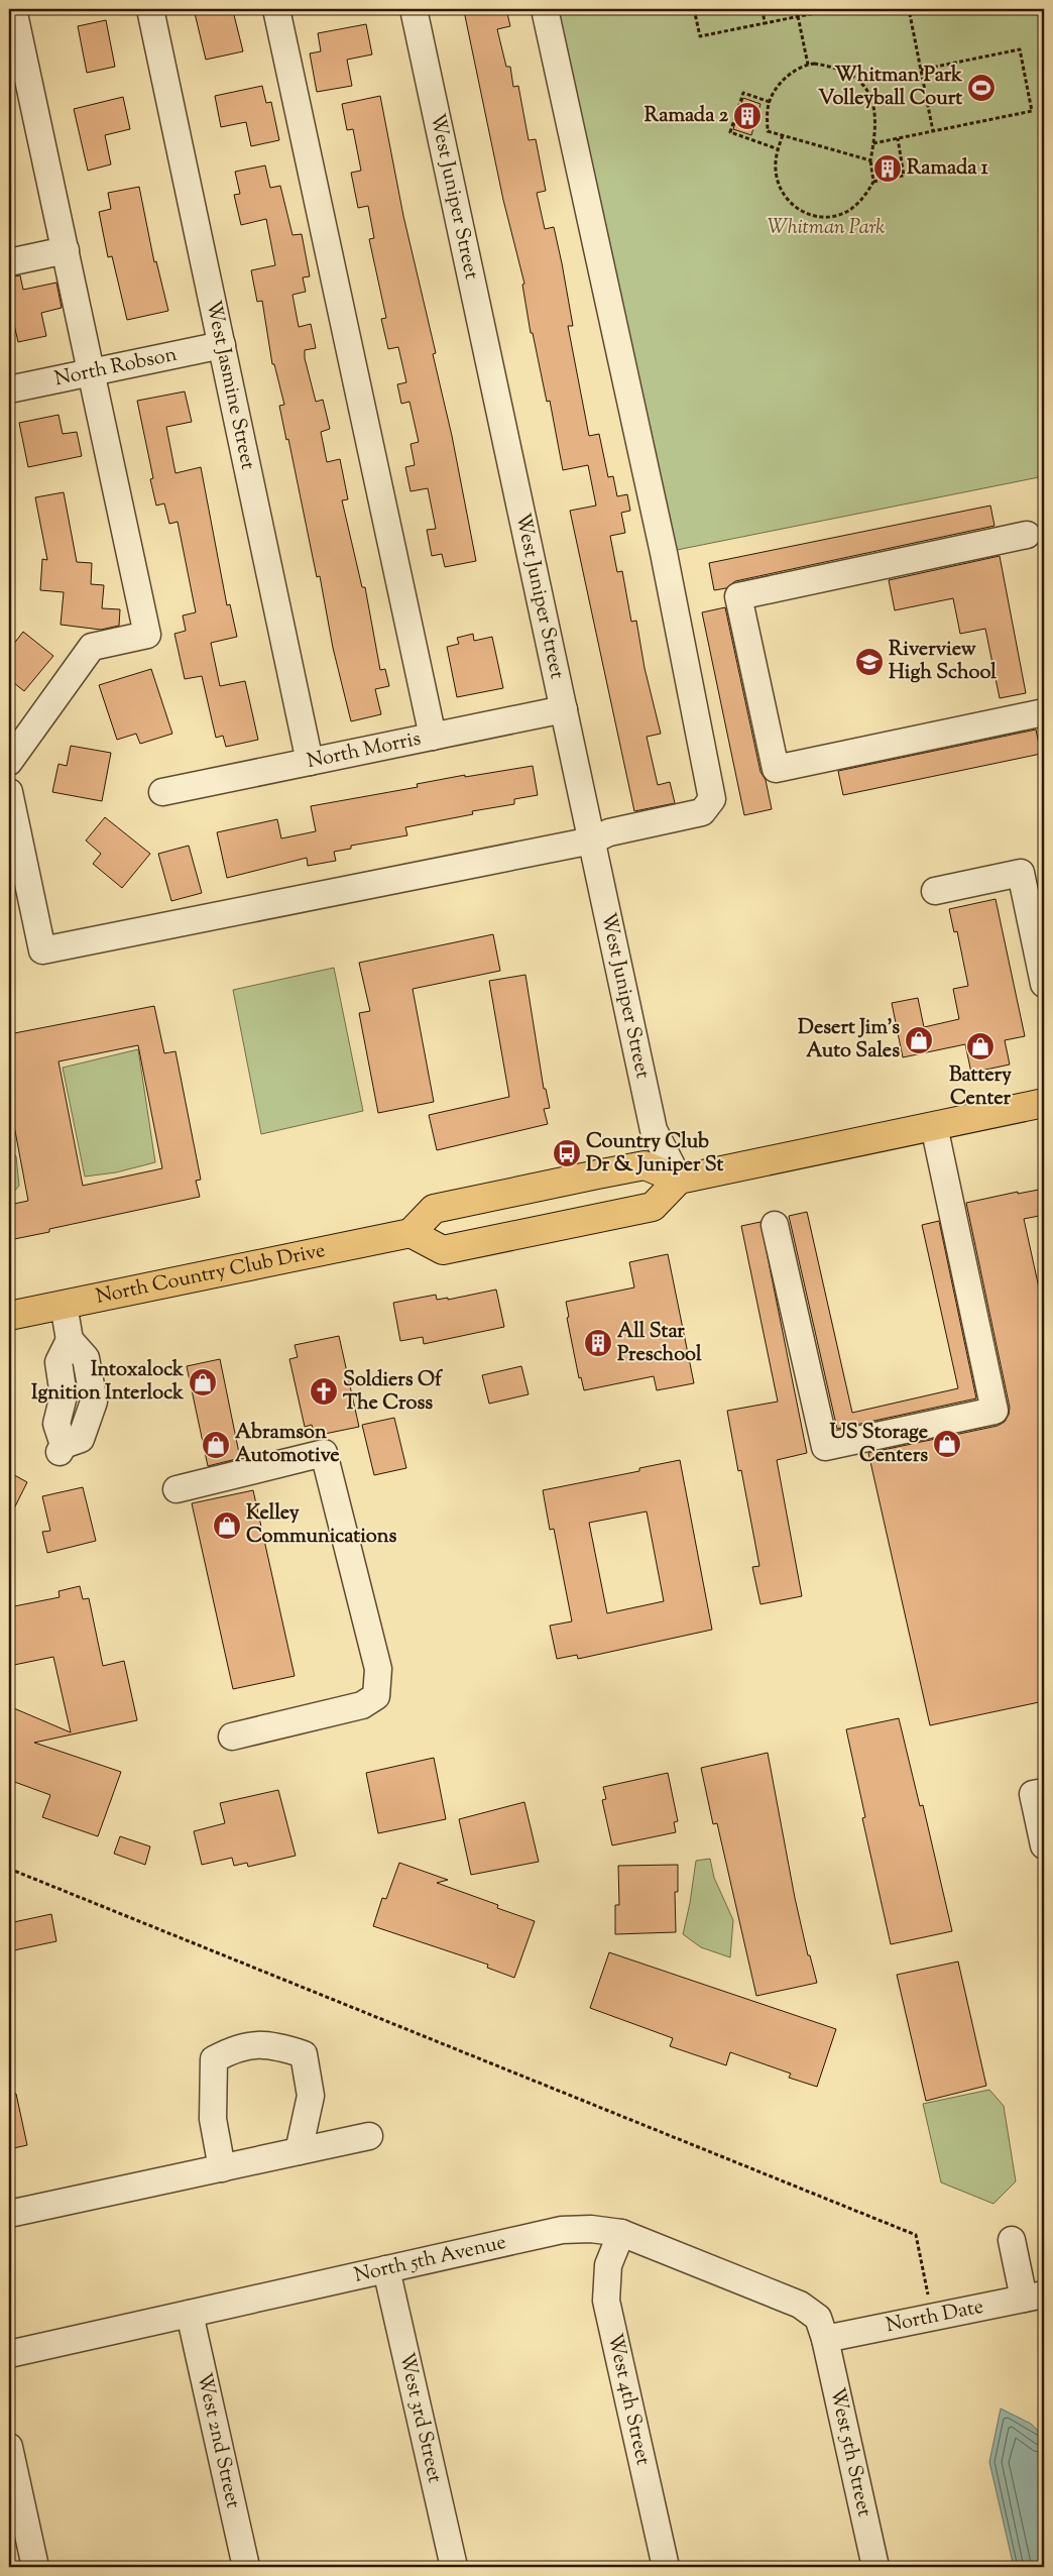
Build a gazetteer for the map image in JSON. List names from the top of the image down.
{
  "streets": {
    "main road": ["North Country Club Drive"],
    "street": [
      "West Juniper Street",
      "North Robson",
      "West Jasmine Street",
      "North Morris",
      "North 5th Avenue",
      "North Date",
      "West 4th Street",
      "West 3rd Street",
      "West 2nd Street",
      "West 5th Street"
    ]
  },
  "crossings": [
    ["West Juniper Street", "North Morris"],
    ["North Robson", "West Jasmine Street"],
    ["West Jasmine Street", "North Morris"],
    ["North 5th Avenue", "North Date"],
    ["North 5th Avenue", "West 4th Street"],
    ["North 5th Avenue", "West 3rd Street"],
    ["North 5th Avenue", "West 2nd Street"],
    ["North 5th Avenue", "West 5th Street"],
    ["North Date", "West 5th Street"]
  ],
  "parks": ["Whitman Park"],
  "places": {
    "sports": ["Whitman Park Volleyball Court"],
    "building": ["Ramada 2", "Ramada 1", "All Star Preschool"],
    "school or university": ["Riverview High School"],
    "shop": [
      "Desert Jim's Auto Sales",
      "Battery Center",
      "Intoxalock Ignition Interlock",
      "US Storage Centers",
      "Abramson Automotive",
      "Kelley Communications"
    ],
    "bus stop": ["Country Club Dr & Juniper St"],
    "church": ["Soldiers Of The Cross"]
  }
}
